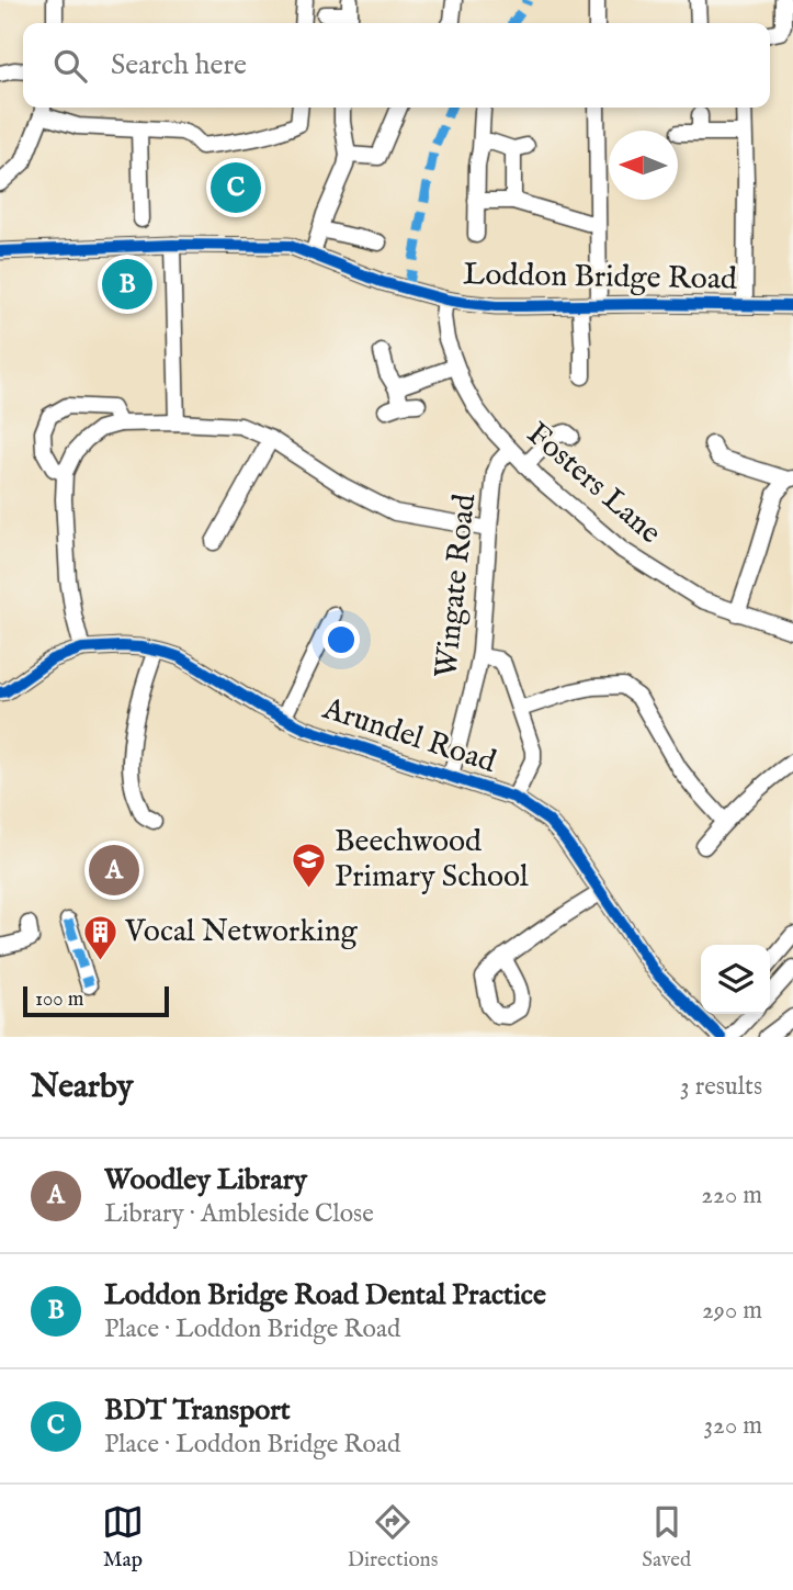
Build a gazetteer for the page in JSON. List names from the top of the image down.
{
  "streets": {
    "street": [
      "Loddon Bridge Road",
      "Fosters Lane",
      "Wingate Road",
      "Arundel Road"
    ]
  },
  "crossings": [
    ["Loddon Bridge Road", "Fosters Lane"],
    ["Fosters Lane", "Wingate Road"],
    ["Wingate Road", "Arundel Road"]
  ],
  "places": {
    "school or university": ["Beechwood Primary School"],
    "building": ["Vocal Networking"]
  },
  "scale_bar": "100 m",
  "north": "left",
  "page": {
    "search": "Search here",
    "pins": ["C", "B", "A"],
    "scale": "100 m",
    "heading": ["Nearby", "3 results"],
    "list": [
      {
        "mark": "A",
        "name": "Woodley Library",
        "note": "Library · Ambleside Close",
        "value": "220 m"
      },
      {
        "mark": "B",
        "name": "Loddon Bridge Road Dental Practice",
        "note": "Place · Loddon Bridge Road",
        "value": "290 m"
      },
      {
        "mark": "C",
        "name": "BDT Transport",
        "note": "Place · Loddon Bridge Road",
        "value": "320 m"
      }
    ],
    "nav": ["Map", "Directions", "Saved"]
  }
}
